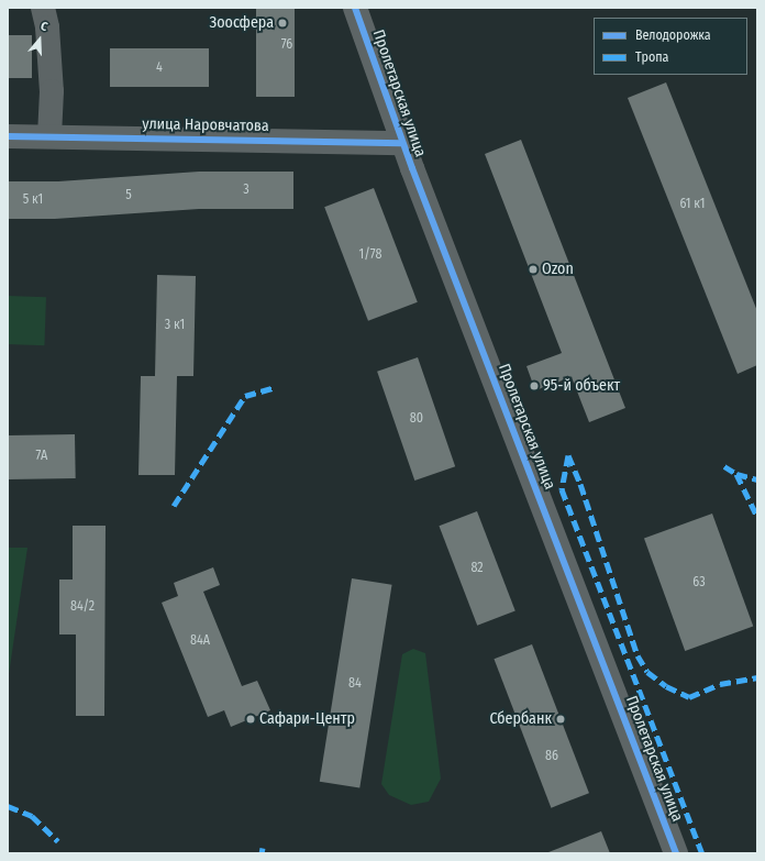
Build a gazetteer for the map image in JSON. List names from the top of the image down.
{
  "streets": {
    "street": ["Пролетарская улица", "улица Наровчатова"]
  },
  "crossings": [
    ["Пролетарская улица", "улица Наровчатова"]
  ],
  "places": [
    "Зоосфера",
    "Ozon",
    "95-й объект",
    "Сафари-Центр",
    "Сбербанк"
  ],
  "house_numbers": [
    "76",
    "4",
    "3",
    "5",
    "5 к1",
    "61 к1",
    "1/78",
    "3 к1",
    "80",
    "7А",
    "82",
    "63",
    "84/2",
    "84А",
    "84",
    "86"
  ],
  "legend": ["Велодорожка", "Тропа"],
  "north": "top"
}
